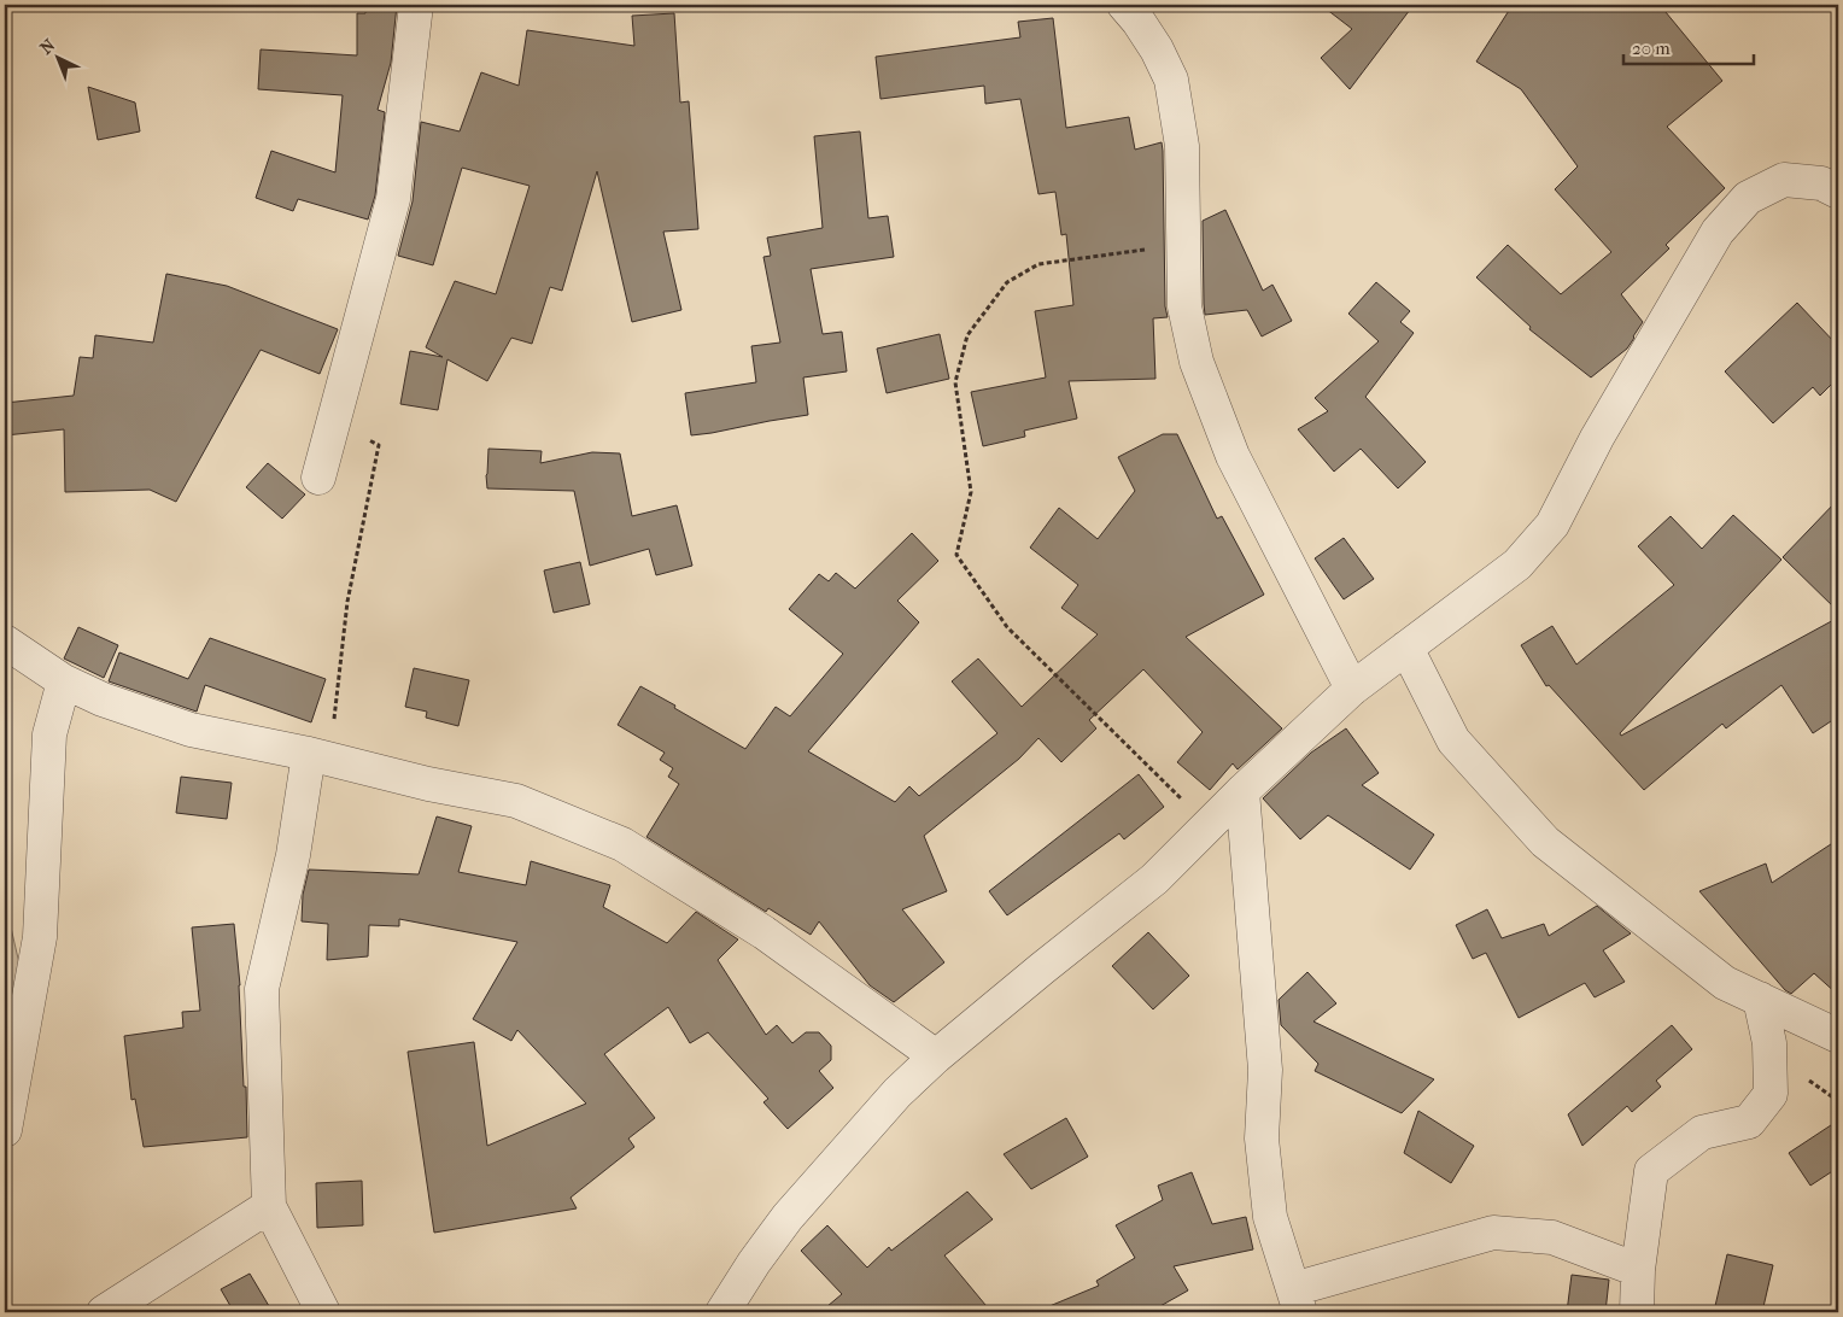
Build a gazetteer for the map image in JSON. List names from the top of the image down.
{
  "scale_bar": "20 m",
  "north": "top left"
}
